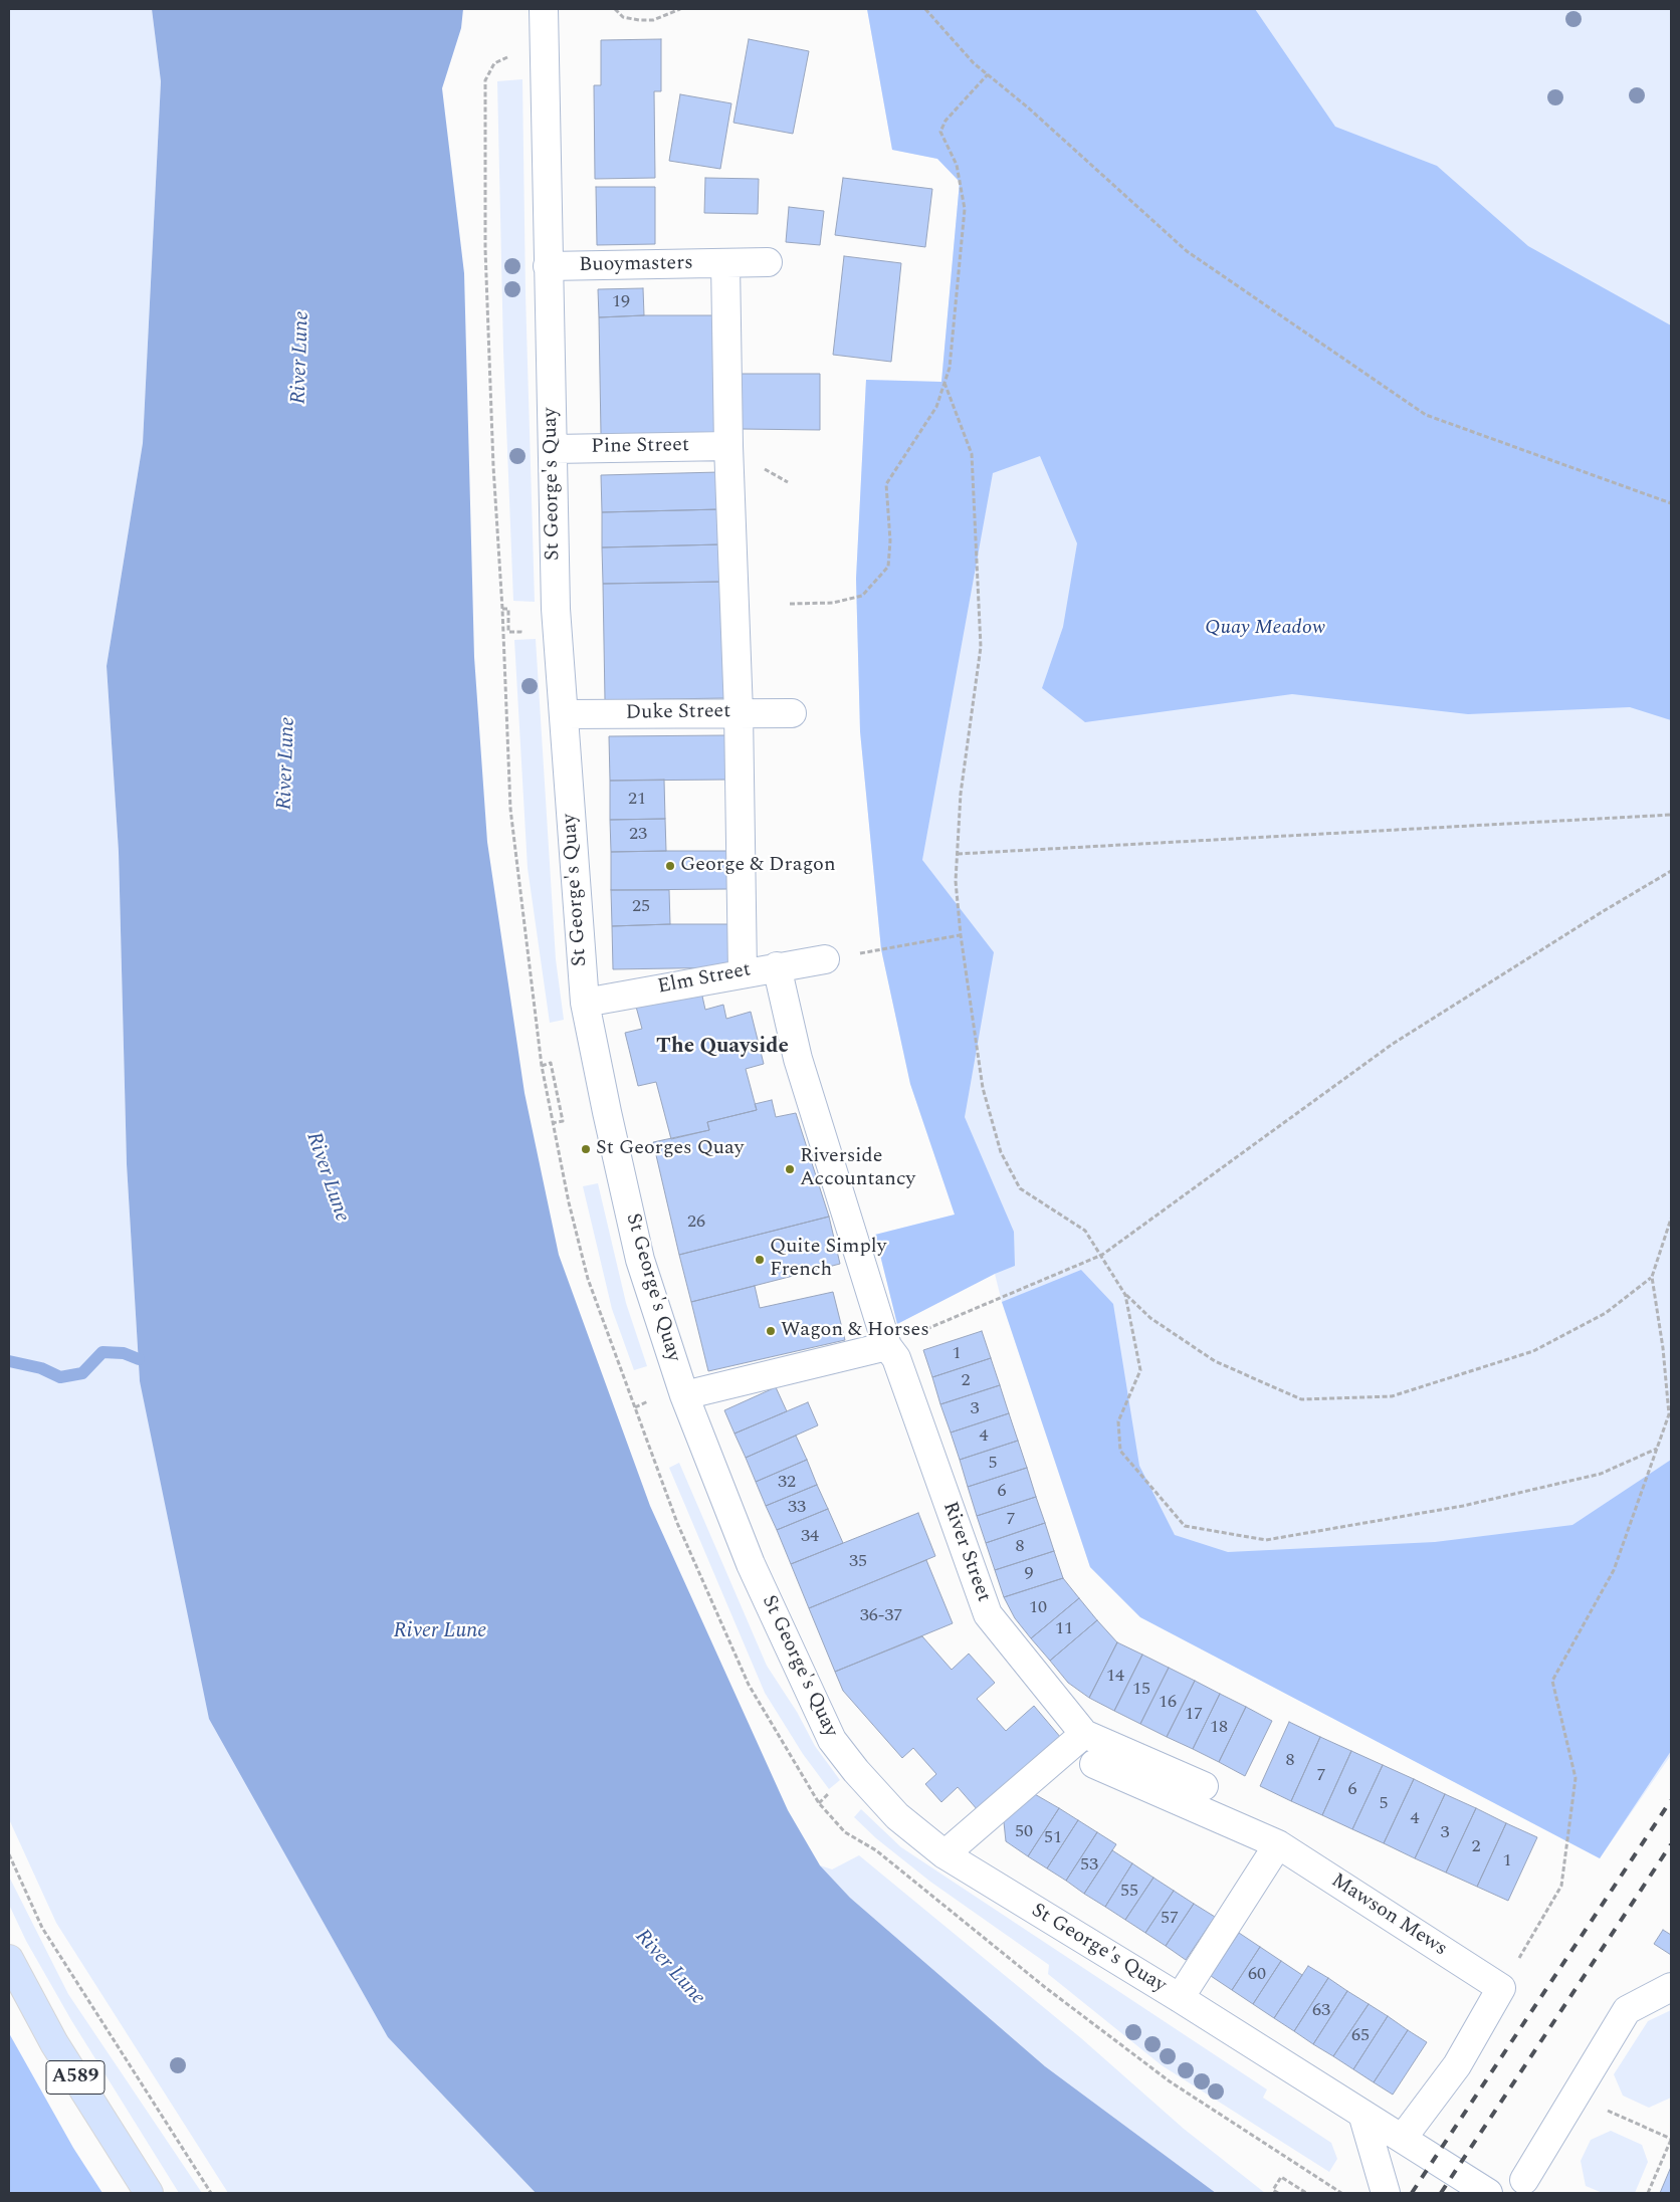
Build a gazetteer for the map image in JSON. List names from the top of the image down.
{
  "streets": {
    "main road": ["A589"],
    "street": [
      "Buoymasters",
      "Pine Street",
      "St George's Quay",
      "Duke Street",
      "Elm Street",
      "River Street",
      "Mawson Mews"
    ]
  },
  "crossings": [
    ["Buoymasters", "St George's Quay"],
    ["Pine Street", "St George's Quay"],
    ["St George's Quay", "Duke Street"],
    ["St George's Quay", "Elm Street"],
    ["Elm Street", "River Street"]
  ],
  "districts": ["The Quayside"],
  "water": ["River Lune"],
  "parks": ["Quay Meadow"],
  "places": [
    "George & Dragon",
    "St Georges Quay",
    "Riverside Accountancy",
    "Quite Simply French",
    "Wagon & Horses"
  ],
  "house_numbers": [
    "19",
    "21",
    "23",
    "25",
    "26",
    "1",
    "2",
    "3",
    "4",
    "5",
    "32",
    "6",
    "33",
    "7",
    "34",
    "8",
    "35",
    "9",
    "10",
    "36-37",
    "11",
    "14",
    "15",
    "16",
    "17",
    "18",
    "8",
    "7",
    "6",
    "5",
    "4",
    "50",
    "3",
    "51",
    "2",
    "1",
    "53",
    "55",
    "57",
    "60",
    "63",
    "65"
  ]
}
